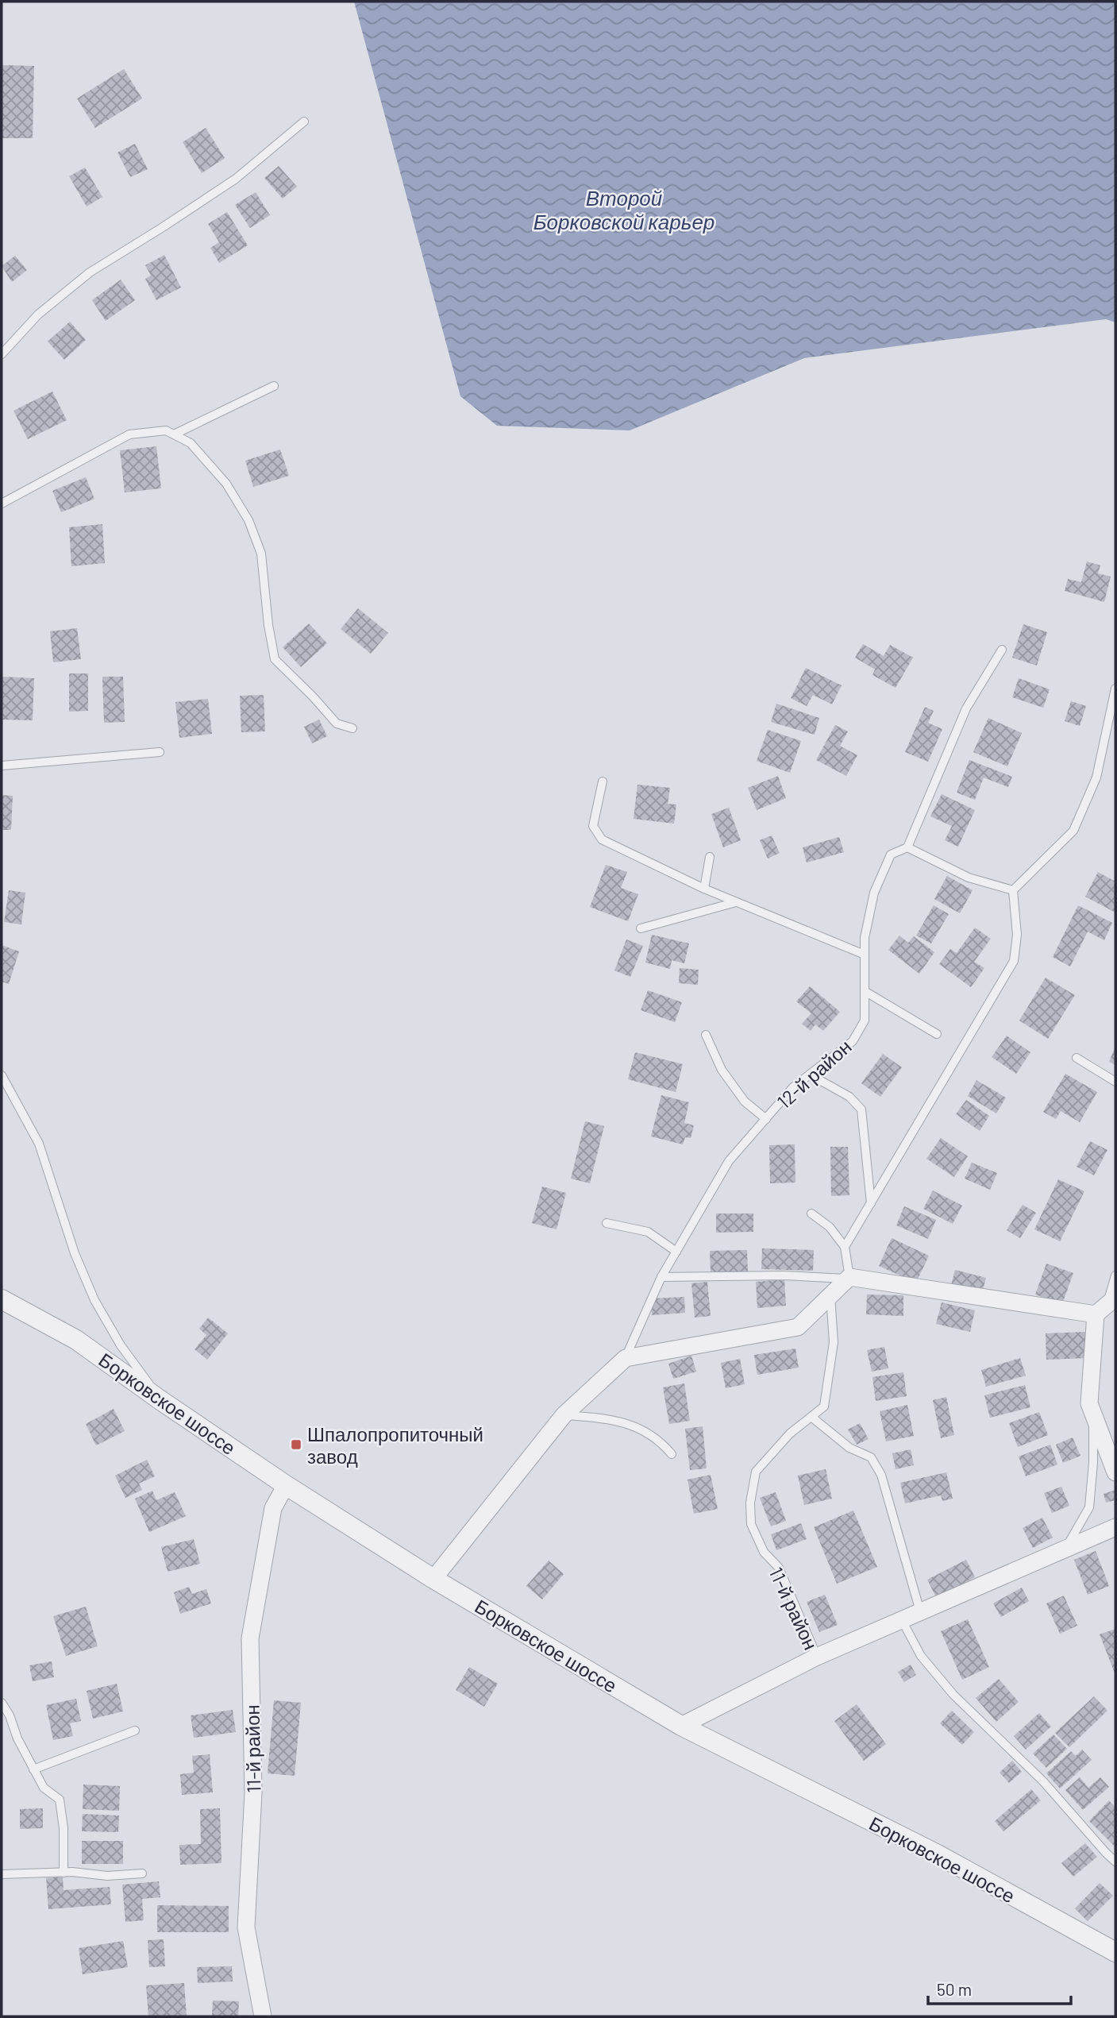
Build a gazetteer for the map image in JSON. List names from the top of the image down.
{
  "streets": {
    "street": ["Борковское шоссе", "11-й район"],
    "lane": ["12-й район"]
  },
  "crossings": [
    ["Борковское шоссе", "11-й район"]
  ],
  "water": ["Второй Борковской карьер"],
  "places": {
    "transit": ["Шпалопропиточный завод"]
  },
  "scale_bar": "50 m"
}
